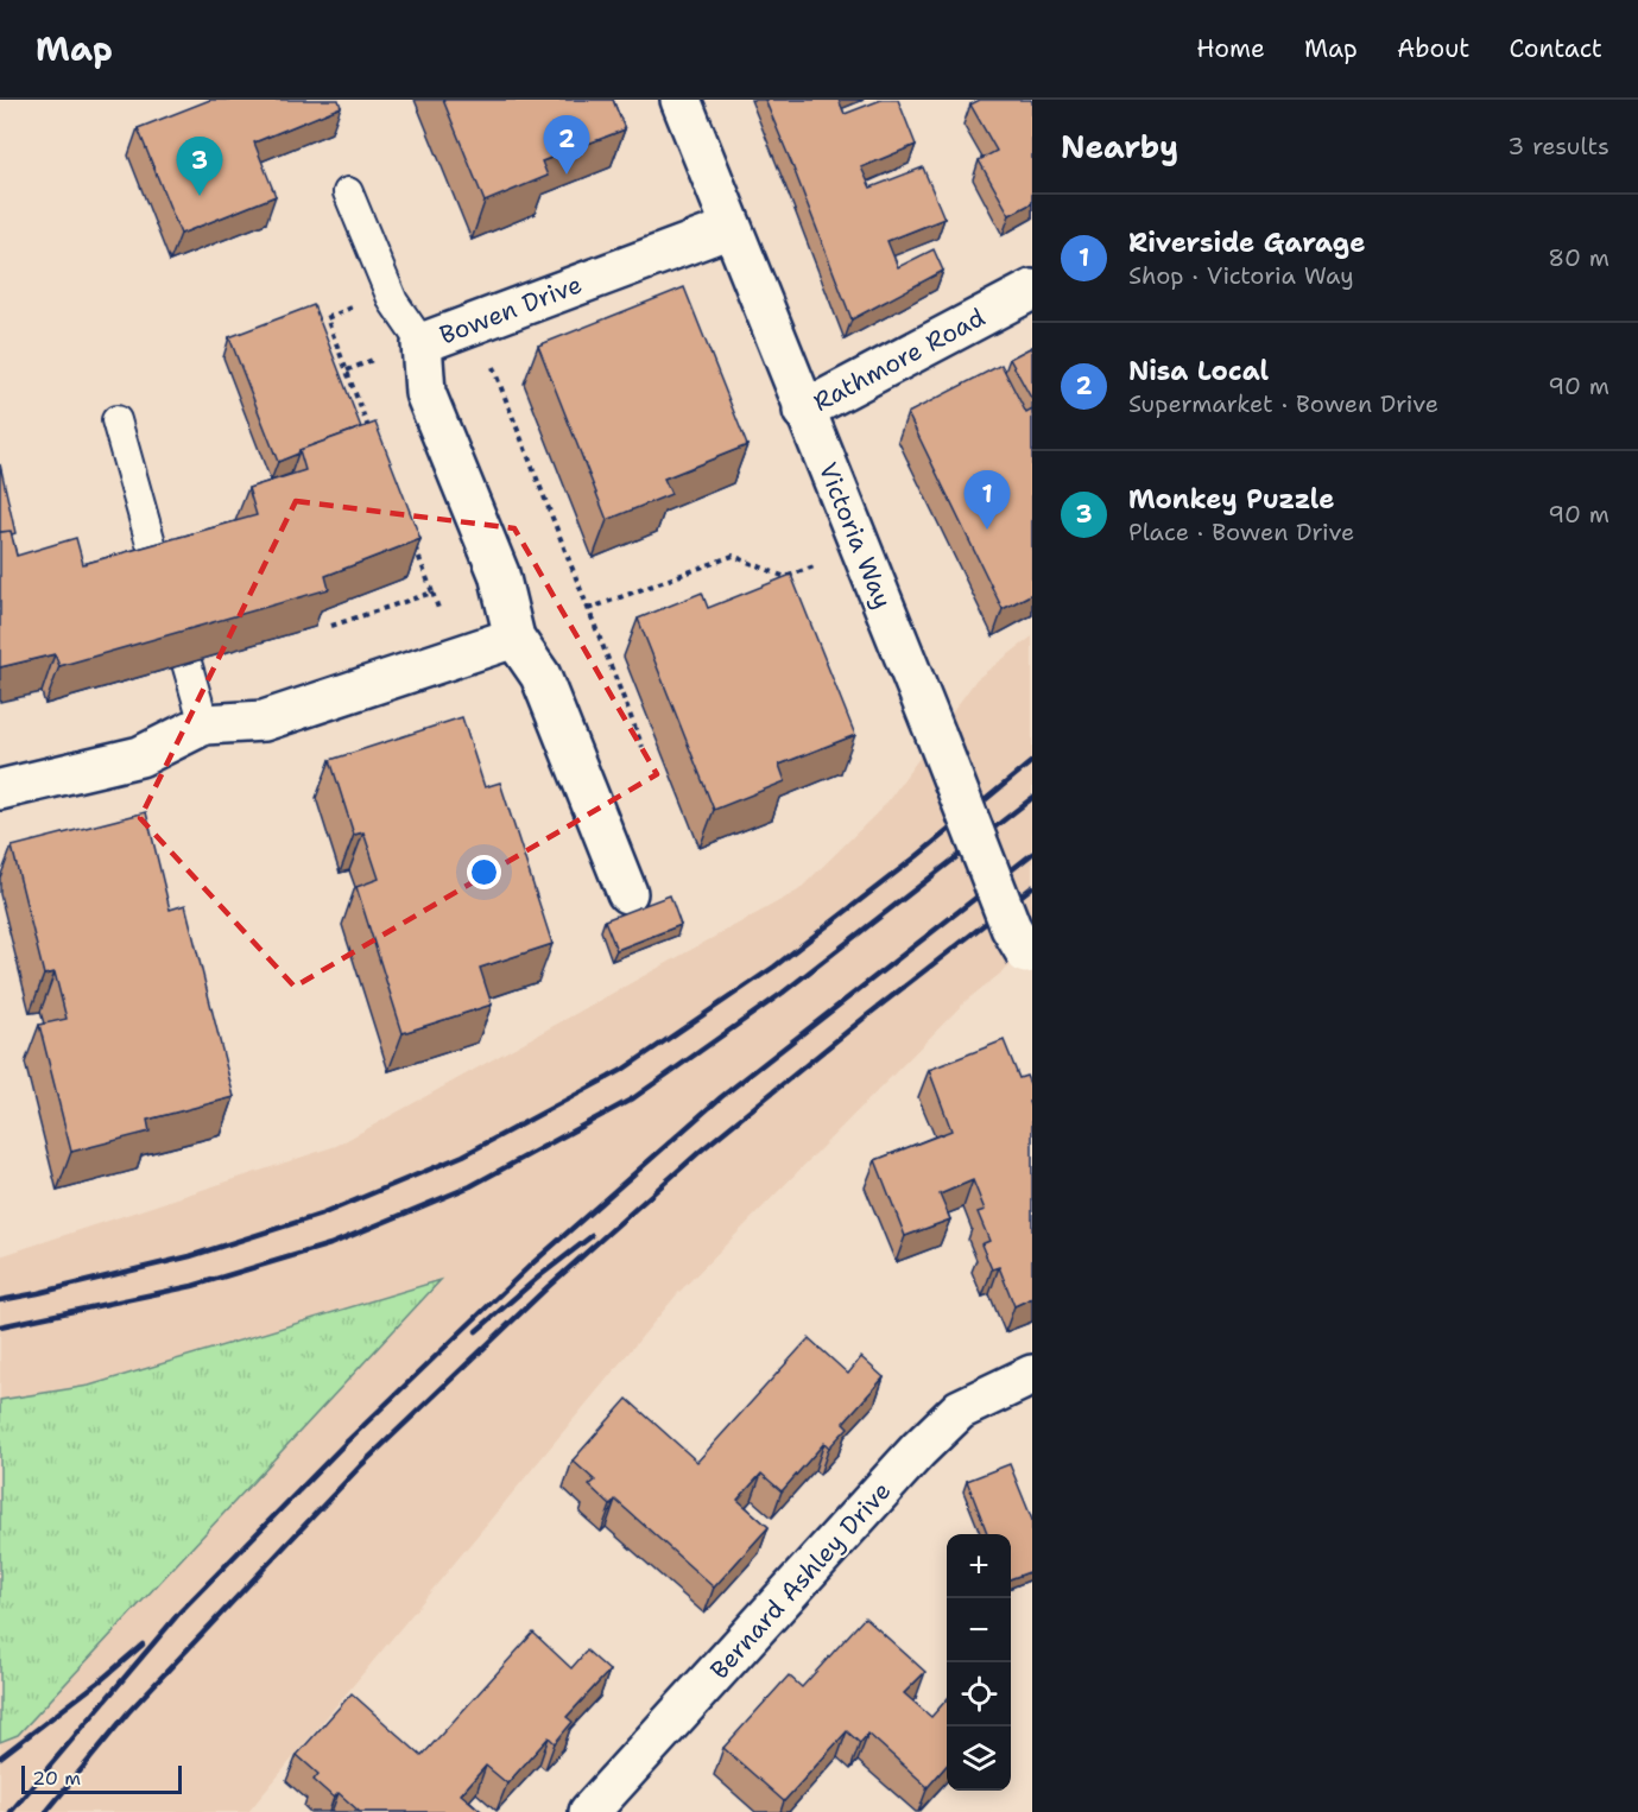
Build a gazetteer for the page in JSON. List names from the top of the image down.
{
  "streets": {
    "street": [
      "Bowen Drive",
      "Rathmore Road",
      "Victoria Way",
      "Bernard Ashley Drive"
    ]
  },
  "crossings": [
    ["Bowen Drive", "Victoria Way"],
    ["Rathmore Road", "Victoria Way"]
  ],
  "scale_bar": "20 m",
  "page": {
    "header": "Map",
    "nav": [
      "Home",
      "Map",
      "About",
      "Contact"
    ],
    "heading": ["Nearby", "3 results"],
    "pins": ["2", "3", "1"],
    "list": [
      {
        "mark": "1",
        "name": "Riverside Garage",
        "note": "Shop · Victoria Way",
        "value": "80 m"
      },
      {
        "mark": "2",
        "name": "Nisa Local",
        "note": "Supermarket · Bowen Drive",
        "value": "90 m"
      },
      {
        "mark": "3",
        "name": "Monkey Puzzle",
        "note": "Place · Bowen Drive",
        "value": "90 m"
      }
    ],
    "map_buttons": ["+", "−"],
    "scale": "20 m"
  }
}
